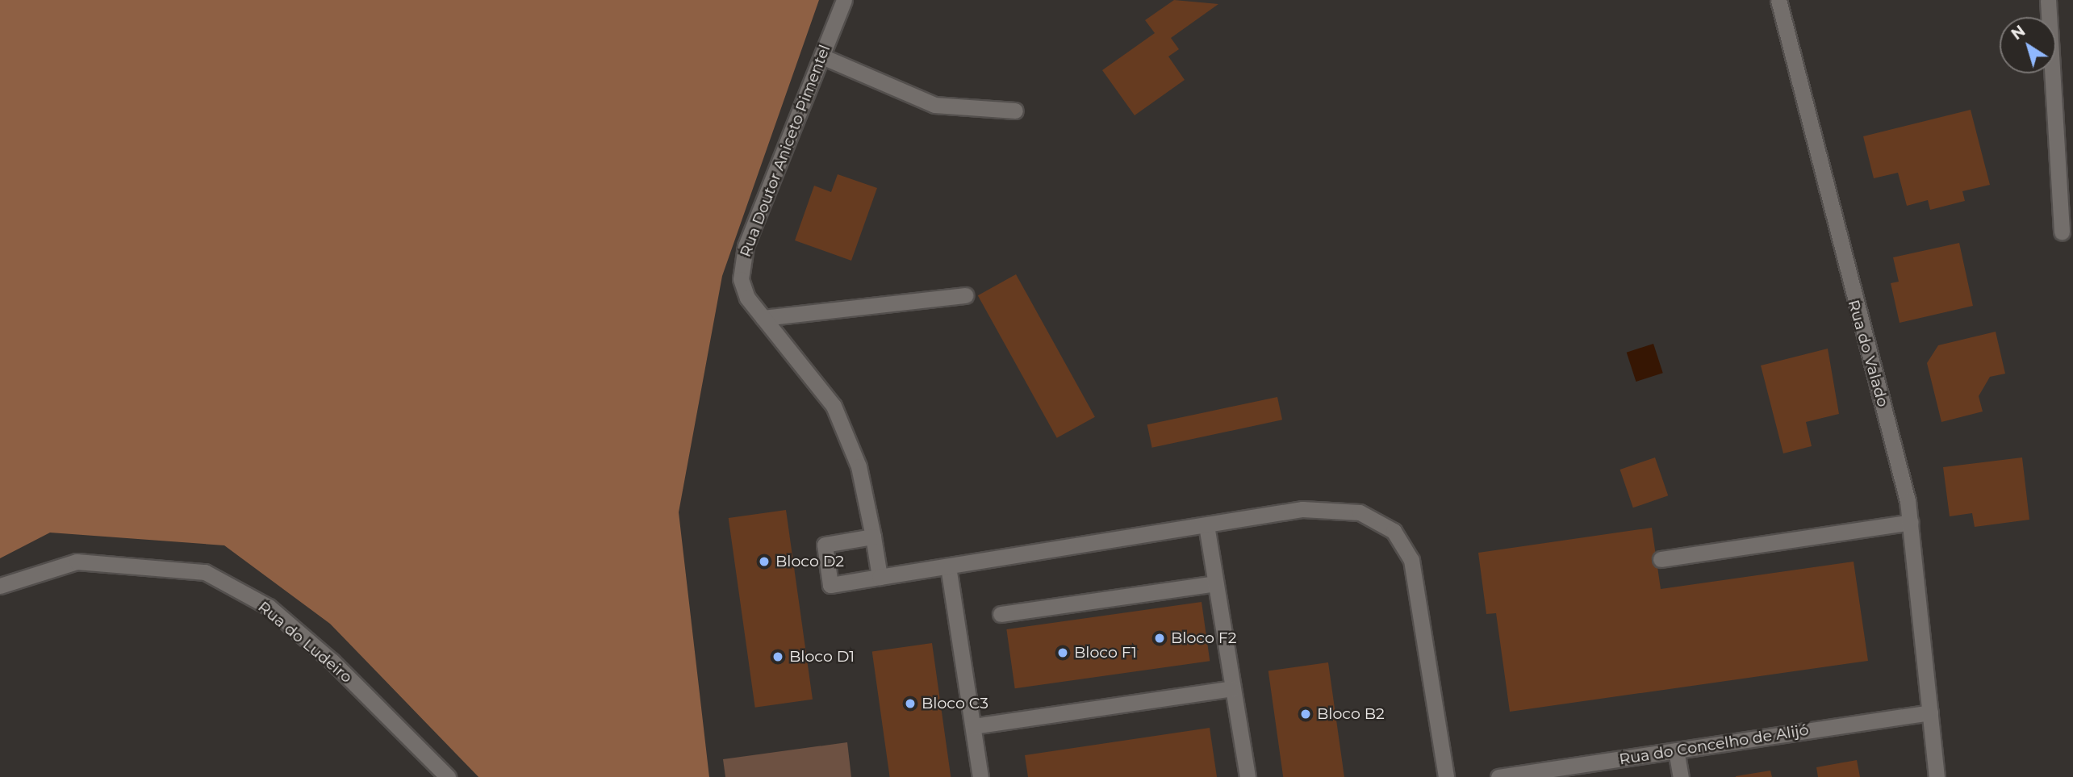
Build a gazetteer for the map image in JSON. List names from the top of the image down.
{
  "streets": {
    "street": [
      "Rua Doutor Aniceto Pimentel",
      "Rua do Valado",
      "Rua do Ludeiro",
      "Rua do Concelho de Alijó"
    ]
  },
  "crossings": [
    ["Rua do Valado", "Rua do Concelho de Alijó"]
  ],
  "places": [
    "Bloco D2",
    "Bloco F2",
    "Bloco F1",
    "Bloco D1",
    "Bloco C3",
    "Bloco B2"
  ],
  "north": "top left"
}
